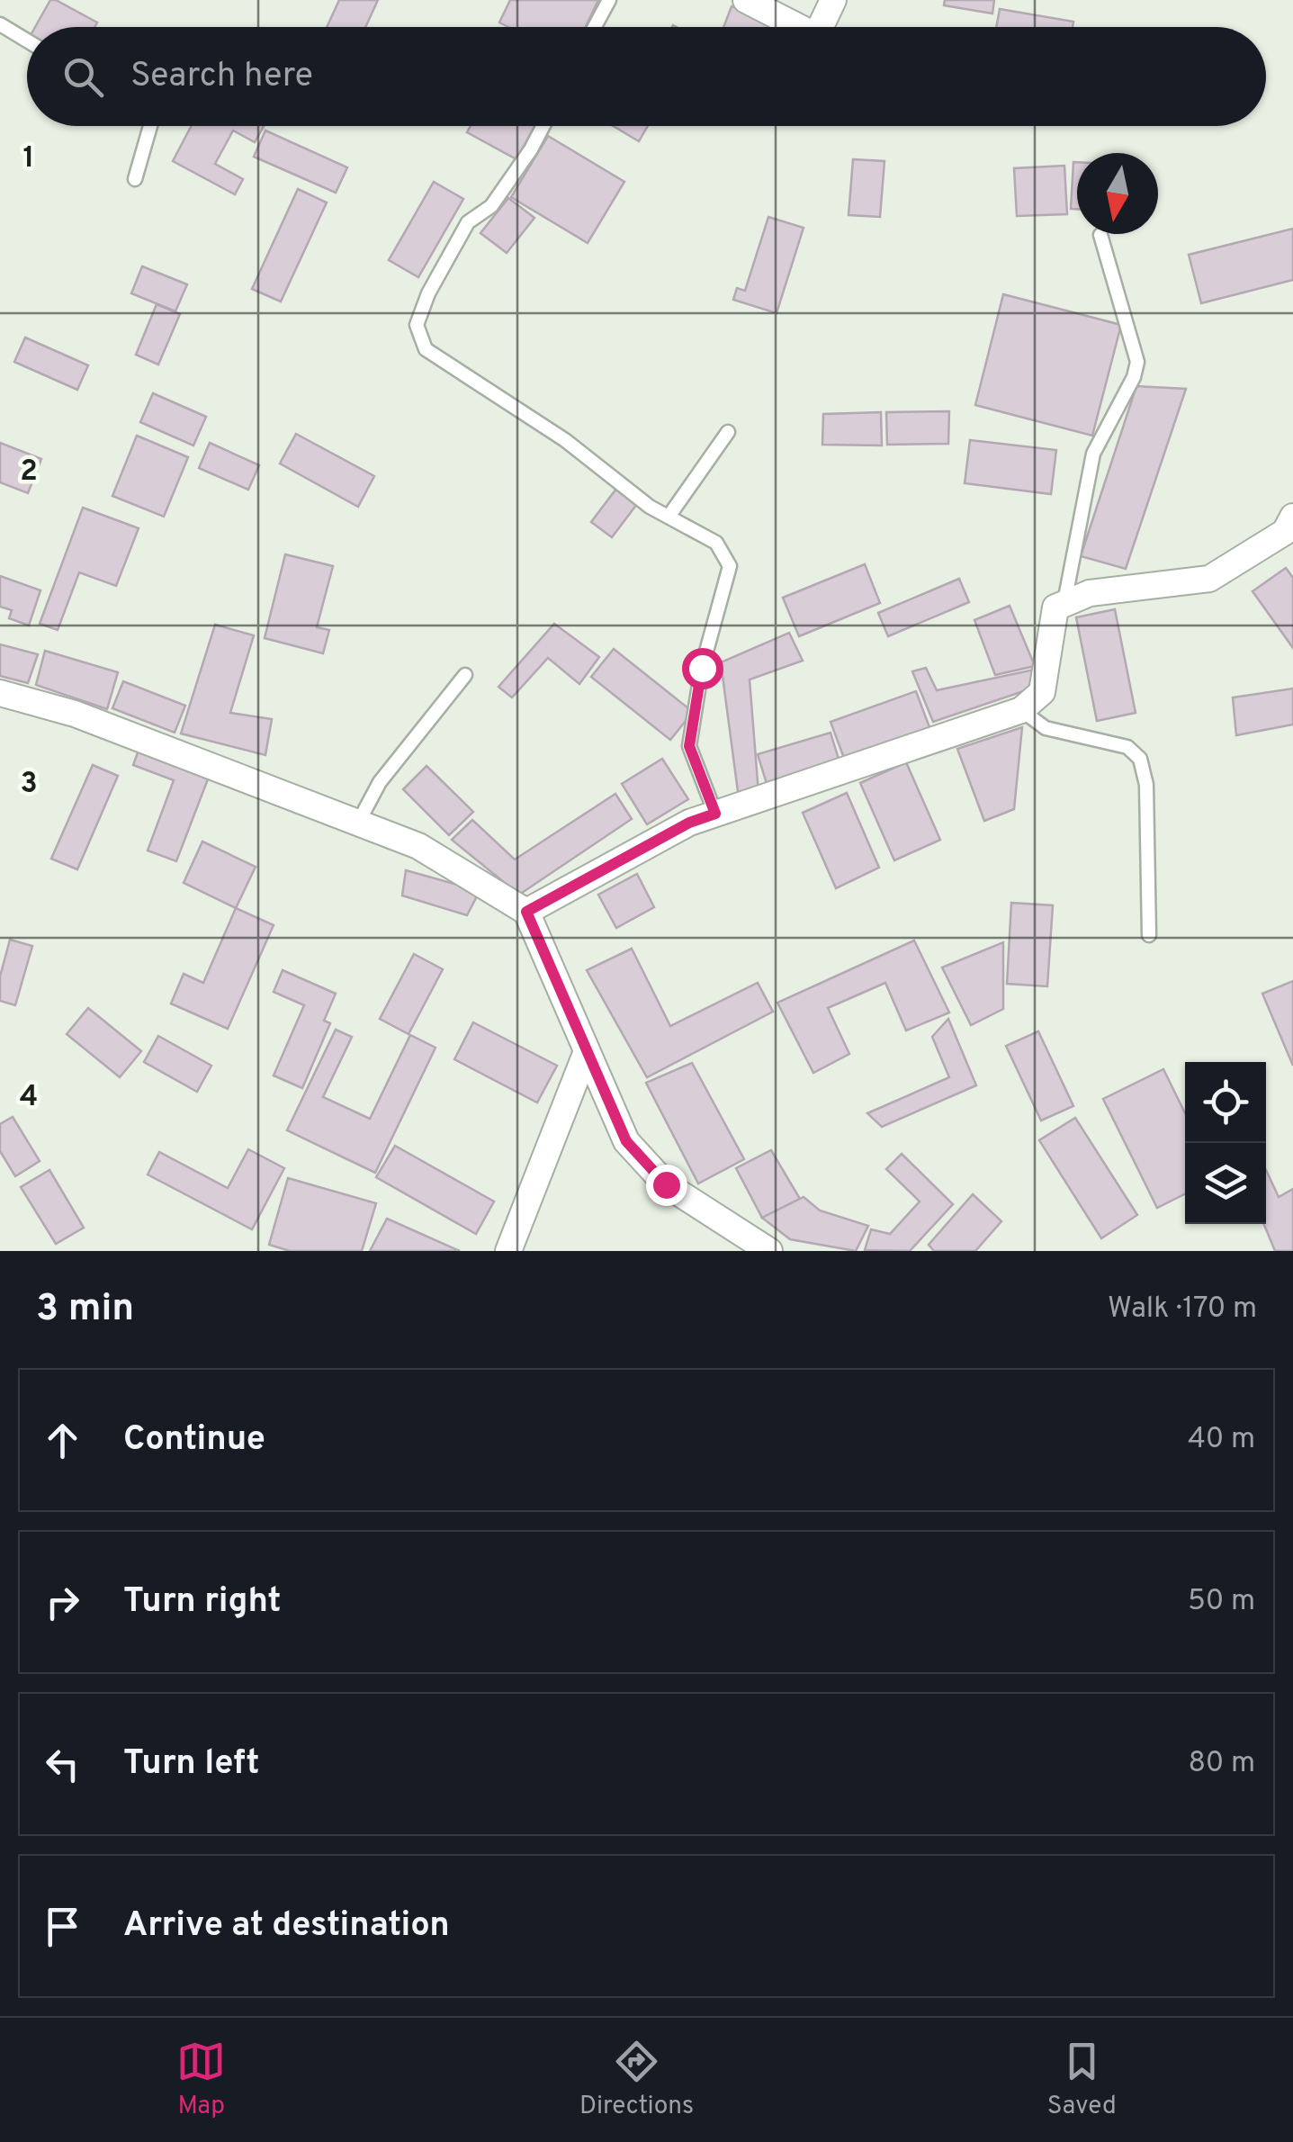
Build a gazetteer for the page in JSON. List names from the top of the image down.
{
  "north": "bottom",
  "page": {
    "search": "Search here",
    "heading": ["3 min", "Walk · 170 m"],
    "list": [
      ["Continue", "40 m"],
      ["Turn right", "50 m"],
      ["Turn left", "80 m"],
      "Arrive at destination"
    ],
    "nav": ["Map", "Directions", "Saved"]
  },
  "grid": {
    "rows": [
      "1",
      "2",
      "3",
      "4"
    ]
  }
}
